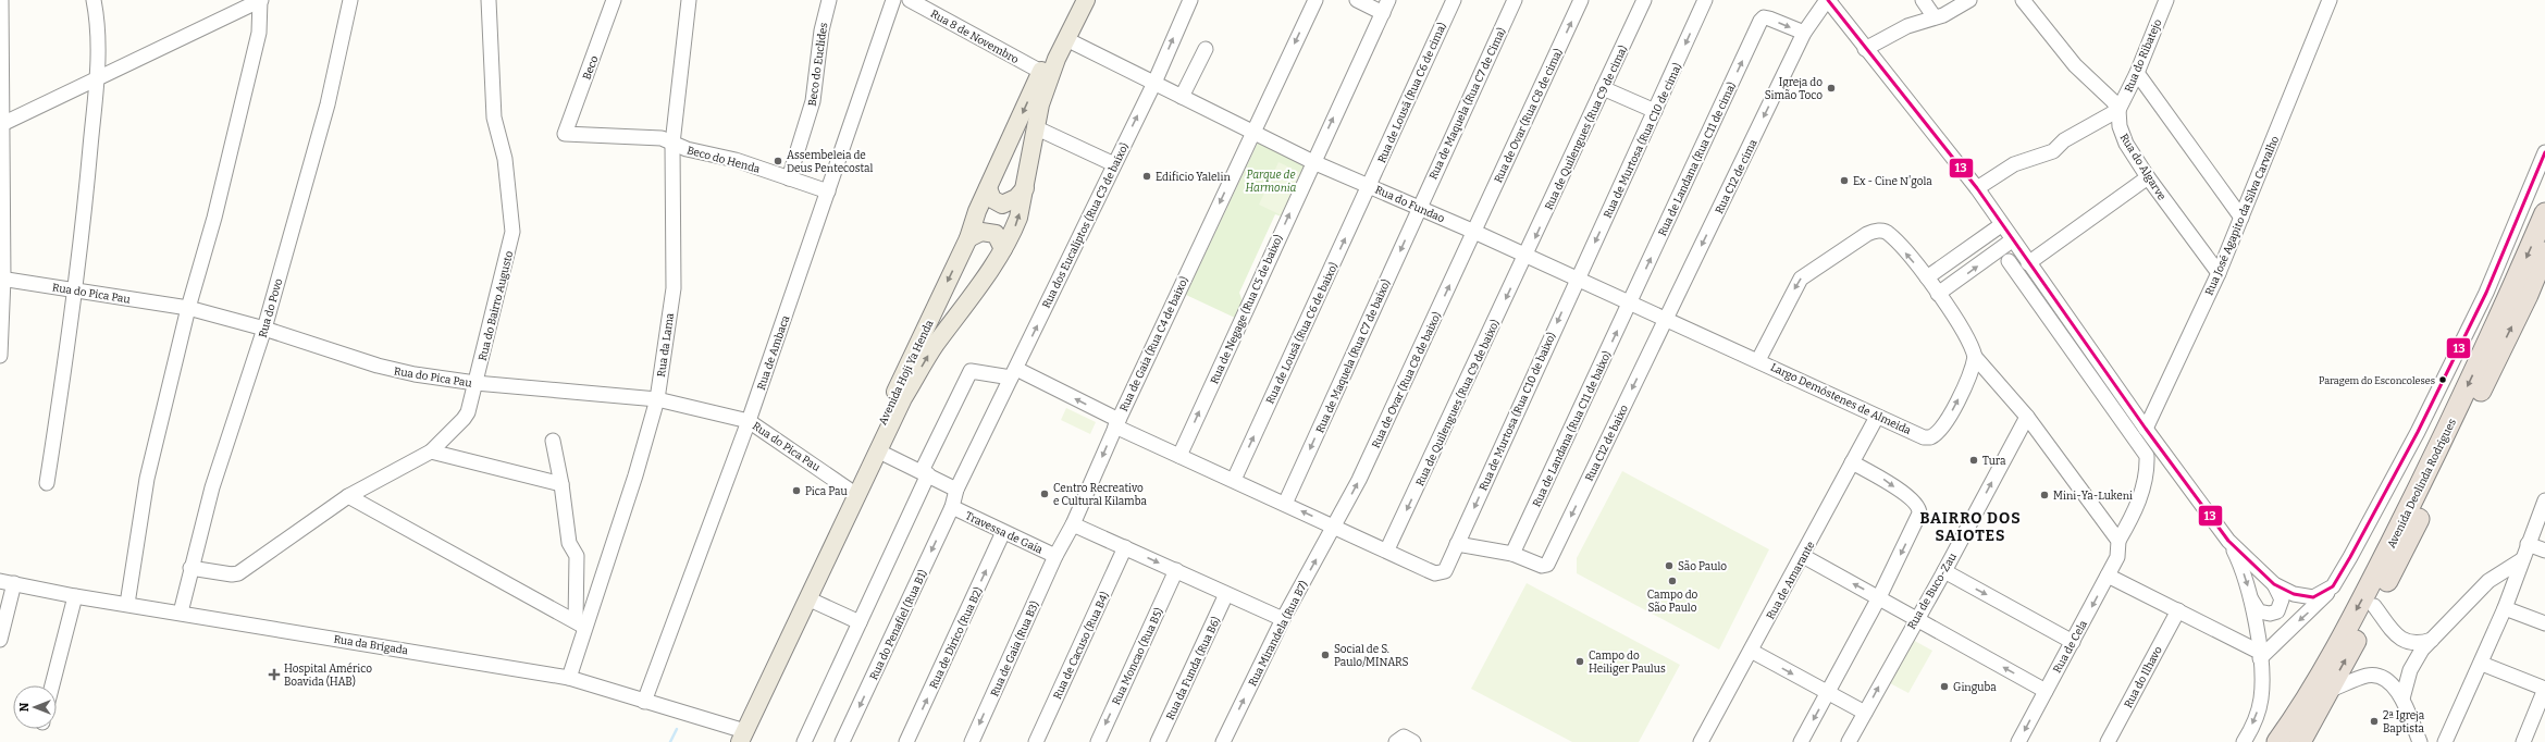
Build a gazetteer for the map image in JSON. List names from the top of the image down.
{
  "streets": {
    "highway": ["Avenida Deolinda Rodrigues"],
    "main road": ["Avenida Hoji Ya Henda"],
    "street": [
      "Rua 8 de Novembro",
      "Rua do Ribatejo",
      "Beco do Euclides",
      "Beco",
      "Rua de Lousã (Rua C6 de cima)",
      "Rua de Maquela (Rua C7 de Cima)",
      "Rua de Ovar (Rua C8 de cima)",
      "Rua de Quilengues (Rua C9 de cima)",
      "Rua de Murtosa (Rua C10 de cima)",
      "Beco do Henda",
      "Rua de Landana (Rua C11 de cima)",
      "Rua do Algarve",
      "Rua C12 de cima",
      "Rua do Fundao",
      "Rua José Agapito da Silva Carvalho",
      "Rua dos Eucaliptos (Rua C3 de baixo)",
      "Rua do Pica Pau",
      "Rua do Bairro Augusto",
      "Rua do Povo",
      "Rua de Negage (Rua C5 de baixo)",
      "Rua de Lousã (Rua C6 de baixo)",
      "Rua de Gaia (Rua C4 de baixo)",
      "Rua da Lama",
      "Rua de Ambaca",
      "Rua de Maquela (Rua C7 de baixo)",
      "Rua de Ovar (Rua C8 de baixo)",
      "Largo Demóstenes de Almeida",
      "Rua de Quilengues (Rua C9 de baixo)",
      "Rua de Murtosa (Rua C10 de baixo)",
      "Rua de Landana (Rua C11 de baixo)",
      "Rua C12 de baixo",
      "Travessa de Gaia",
      "Rua de Amarante",
      "Rua de Buco-Zau",
      "Rua do Penafiel (Rua B1)",
      "Rua Mirandela (Rua B7)",
      "Rua de Dirico (Rua B2)",
      "Rua da Brigada",
      "Rua de Cacuso (Rua B4)",
      "Rua de Cela",
      "Rua de Gaia (Rua B3)",
      "Rua Moncao (Rua B5)",
      "Rua da Funda (Rua B6)",
      "Rua do Ilhavo"
    ]
  },
  "crossings": [
    ["Rua 8 de Novembro", "Avenida Hoji Ya Henda"],
    ["Rua do Ribatejo", "Rua do Algarve"],
    ["Beco do Euclides", "Beco do Henda"],
    ["Beco", "Beco do Henda"],
    ["Rua de Lousã (Rua C6 de cima)", "Rua do Fundao"],
    ["Rua de Lousã (Rua C6 de cima)", "Rua de Lousã (Rua C6 de baixo)"],
    ["Rua de Maquela (Rua C7 de Cima)", "Rua do Fundao"],
    ["Rua de Maquela (Rua C7 de Cima)", "Rua de Maquela (Rua C7 de baixo)"],
    ["Rua de Ovar (Rua C8 de cima)", "Rua do Fundao"],
    ["Rua de Ovar (Rua C8 de cima)", "Rua de Ovar (Rua C8 de baixo)"],
    ["Rua de Quilengues (Rua C9 de cima)", "Rua do Fundao"],
    ["Rua de Quilengues (Rua C9 de cima)", "Rua de Quilengues (Rua C9 de baixo)"],
    ["Rua de Murtosa (Rua C10 de cima)", "Rua do Fundao"],
    ["Rua de Murtosa (Rua C10 de cima)", "Rua de Murtosa (Rua C10 de baixo)"],
    ["Beco do Henda", "Rua da Lama"],
    ["Beco do Henda", "Rua de Ambaca"],
    ["Rua de Landana (Rua C11 de cima)", "Rua C12 de cima"],
    ["Rua de Landana (Rua C11 de cima)", "Rua do Fundao"],
    ["Rua de Landana (Rua C11 de cima)", "Rua de Landana (Rua C11 de baixo)"],
    ["Rua do Algarve", "Rua José Agapito da Silva Carvalho"],
    ["Rua C12 de cima", "Rua do Fundao"],
    ["Rua C12 de cima", "Rua C12 de baixo"],
    ["Rua do Fundao", "Rua dos Eucaliptos (Rua C3 de baixo)"],
    ["Rua do Fundao", "Rua de Negage (Rua C5 de baixo)"],
    ["Rua do Fundao", "Rua de Lousã (Rua C6 de baixo)"],
    ["Rua do Fundao", "Rua de Gaia (Rua C4 de baixo)"],
    ["Rua do Fundao", "Rua de Maquela (Rua C7 de baixo)"],
    ["Rua do Fundao", "Avenida Hoji Ya Henda"],
    ["Rua do Fundao", "Rua de Ovar (Rua C8 de baixo)"],
    ["Rua do Fundao", "Largo Demóstenes de Almeida"],
    ["Rua do Fundao", "Rua de Quilengues (Rua C9 de baixo)"],
    ["Rua do Fundao", "Rua de Murtosa (Rua C10 de baixo)"],
    ["Rua do Fundao", "Rua de Landana (Rua C11 de baixo)"],
    ["Rua do Fundao", "Rua C12 de baixo"],
    ["Rua dos Eucaliptos (Rua C3 de baixo)", "Rua do Penafiel (Rua B1)"],
    ["Rua do Pica Pau", "Rua do Bairro Augusto"],
    ["Rua do Pica Pau", "Rua do Povo"],
    ["Rua do Pica Pau", "Rua da Lama"],
    ["Rua do Pica Pau", "Rua de Ambaca"],
    ["Rua do Pica Pau", "Avenida Hoji Ya Henda"],
    ["Rua do Bairro Augusto", "Rua do Povo"],
    ["Rua do Povo", "Rua da Brigada"],
    ["Rua de Gaia (Rua C4 de baixo)", "Travessa de Gaia"],
    ["Rua de Gaia (Rua C4 de baixo)", "Rua de Gaia (Rua B3)"],
    ["Rua da Lama", "Rua da Brigada"],
    ["Rua de Ambaca", "Rua da Brigada"],
    ["Avenida Hoji Ya Henda", "Rua da Brigada"],
    ["Rua de Ovar (Rua C8 de baixo)", "Rua Mirandela (Rua B7)"],
    ["Largo Demóstenes de Almeida", "Rua de Amarante"],
    ["Rua de Quilengues (Rua C9 de baixo)", "Rua de Murtosa (Rua C10 de baixo)"],
    ["Rua de Landana (Rua C11 de baixo)", "Rua C12 de baixo"],
    ["Travessa de Gaia", "Rua do Penafiel (Rua B1)"],
    ["Travessa de Gaia", "Rua de Dirico (Rua B2)"],
    ["Travessa de Gaia", "Rua de Gaia (Rua B3)"]
  ],
  "one_way": [
    "Rua de Ovar (Rua C8 de cima)",
    "Rua de Quilengues (Rua C9 de cima)",
    "Rua de Murtosa (Rua C10 de cima)",
    "Rua de Landana (Rua C11 de cima)",
    "Rua C12 de cima",
    "Rua dos Eucaliptos (Rua C3 de baixo)",
    "Rua de Negage (Rua C5 de baixo)",
    "Rua de Lousã (Rua C6 de baixo)",
    "Rua de Gaia (Rua C4 de baixo)",
    "Rua de Maquela (Rua C7 de baixo)",
    "Rua de Ovar (Rua C8 de baixo)",
    "Rua de Quilengues (Rua C9 de baixo)",
    "Rua de Murtosa (Rua C10 de baixo)",
    "Rua de Landana (Rua C11 de baixo)",
    "Rua C12 de baixo",
    "Rua Mirandela (Rua B7)",
    "Rua de Gaia (Rua B3)",
    "Rua Moncao (Rua B5)"
  ],
  "districts": ["BAIRRO DOS SAIOTES"],
  "parks": ["Parque de Harmonia"],
  "places": {
    "other": [
      "Igreja do Simão Toco",
      "Assembeleia de Deus Pentecostal",
      "Edificio Yalelin",
      "Ex - Cine N'gola",
      "Paragem do Esconcoleses",
      "Tura",
      "Pica Pau",
      "Centro Recreativo e Cultural Kilamba",
      "Mini-Ya-Lukeni",
      "São Paulo",
      "Campo do São Paulo",
      "Social de S. Paulo/MINARS",
      "Campo do Heiliger Paulus",
      "Ginguba",
      "2ª Igreja Baptista"
    ],
    "health": ["Hospital Américo Boavida (HAB)"]
  },
  "lines": ["transit line 13"],
  "north": "left"
}
